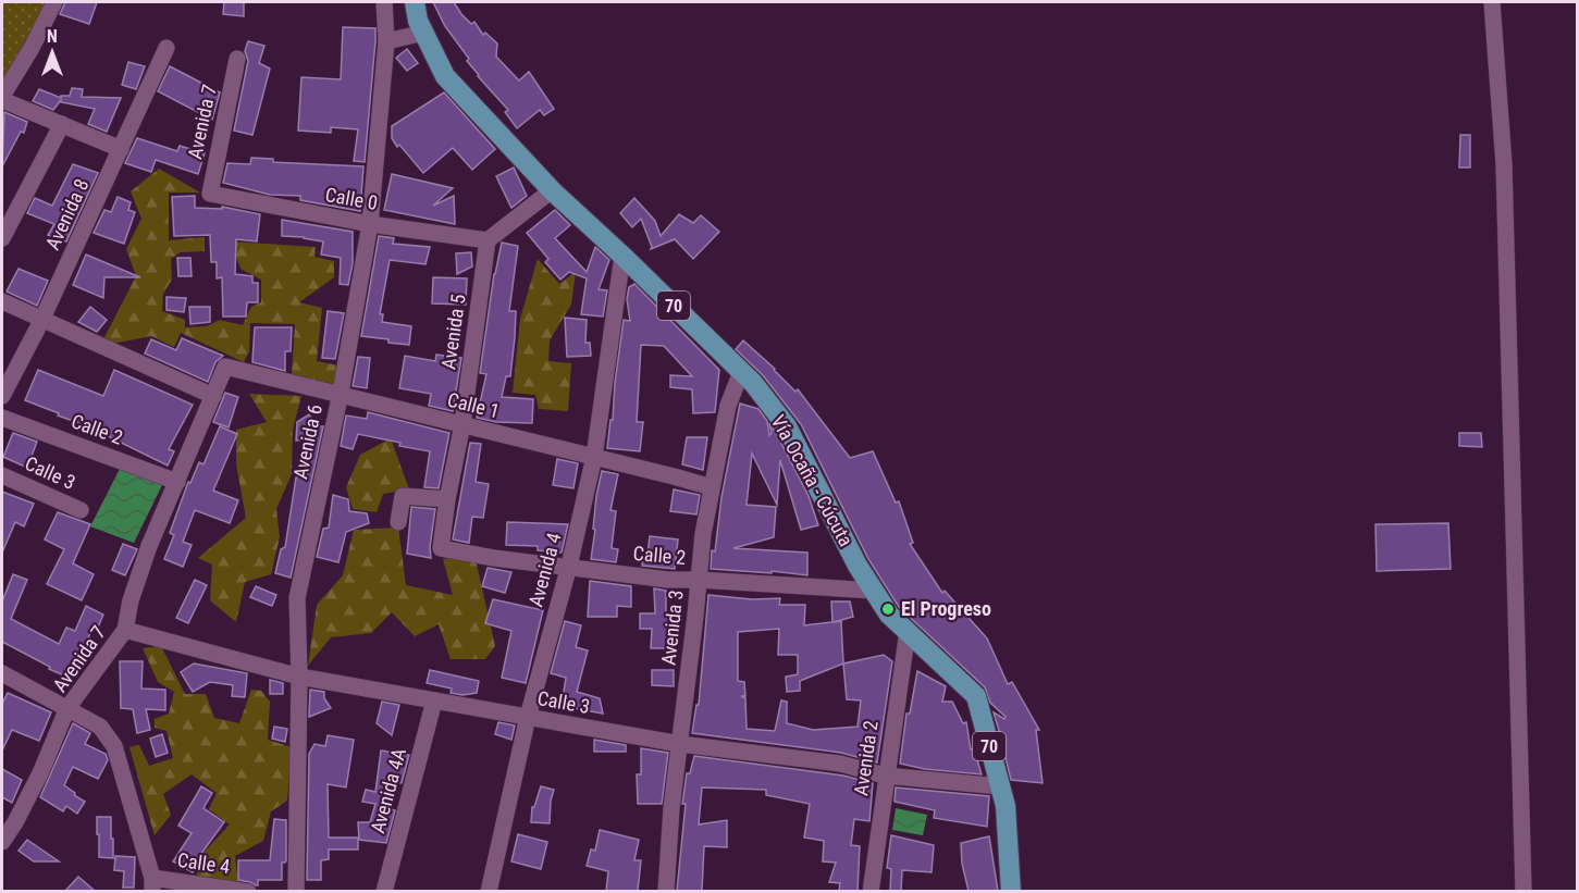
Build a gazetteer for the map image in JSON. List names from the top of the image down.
{
  "streets": {
    "main road": ["70", "Vía Ocaña - Cúcuta"],
    "street": [
      "Avenida 7",
      "Calle 0",
      "Avenida 8",
      "Avenida 5",
      "Calle 1",
      "Calle 2",
      "Avenida 6",
      "Calle 3",
      "Avenida 4",
      "Avenida 3",
      "Avenida 2",
      "Avenida 4A",
      "Calle 4"
    ]
  },
  "crossings": [
    ["Avenida 7", "Calle 0"],
    ["Avenida 7", "Calle 1"],
    ["Avenida 7", "Calle 2"],
    ["Avenida 7", "Calle 3"],
    ["Avenida 7", "Calle 4"],
    ["Calle 0", "Avenida 5"],
    ["Calle 0", "Avenida 6"],
    ["Avenida 5", "Calle 1"],
    ["Avenida 5", "Calle 2"],
    ["Calle 1", "Avenida 6"],
    ["Calle 1", "Avenida 4"],
    ["Calle 1", "Avenida 3"],
    ["Calle 2", "Vía Ocaña - Cúcuta"],
    ["Calle 2", "Avenida 4"],
    ["Calle 2", "Avenida 3"],
    ["Avenida 6", "Calle 3"],
    ["Calle 3", "Vía Ocaña - Cúcuta"],
    ["Calle 3", "Avenida 4"],
    ["Calle 3", "Avenida 3"],
    ["Calle 3", "Avenida 2"],
    ["Calle 3", "Avenida 4A"],
    ["Vía Ocaña - Cúcuta", "Avenida 4"],
    ["Vía Ocaña - Cúcuta", "Avenida 3"],
    ["Vía Ocaña - Cúcuta", "Avenida 2"]
  ],
  "places": ["El Progreso"],
  "north": "top"
}
